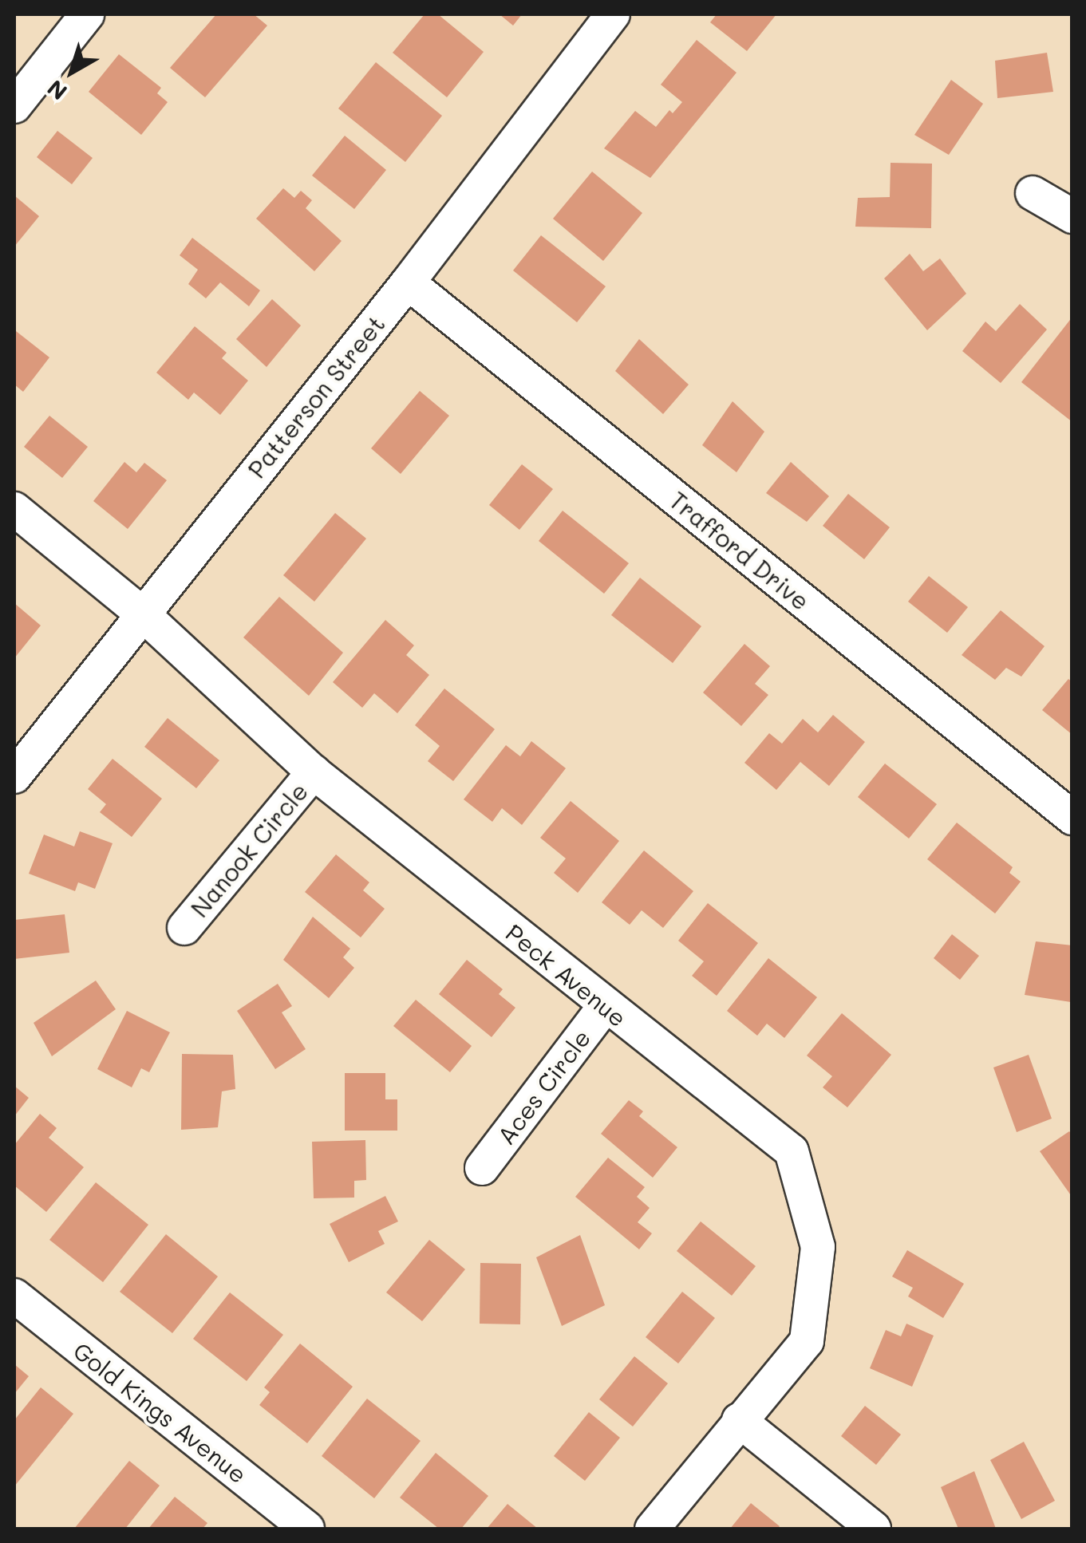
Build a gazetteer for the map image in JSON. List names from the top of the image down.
{
  "streets": {
    "street": [
      "Patterson Street",
      "Trafford Drive",
      "Nanook Circle",
      "Peck Avenue",
      "Aces Circle",
      "Gold Kings Avenue"
    ]
  },
  "crossings": [
    ["Patterson Street", "Trafford Drive"],
    ["Patterson Street", "Peck Avenue"],
    ["Nanook Circle", "Peck Avenue"],
    ["Peck Avenue", "Aces Circle"]
  ],
  "north": "bottom left"
}
